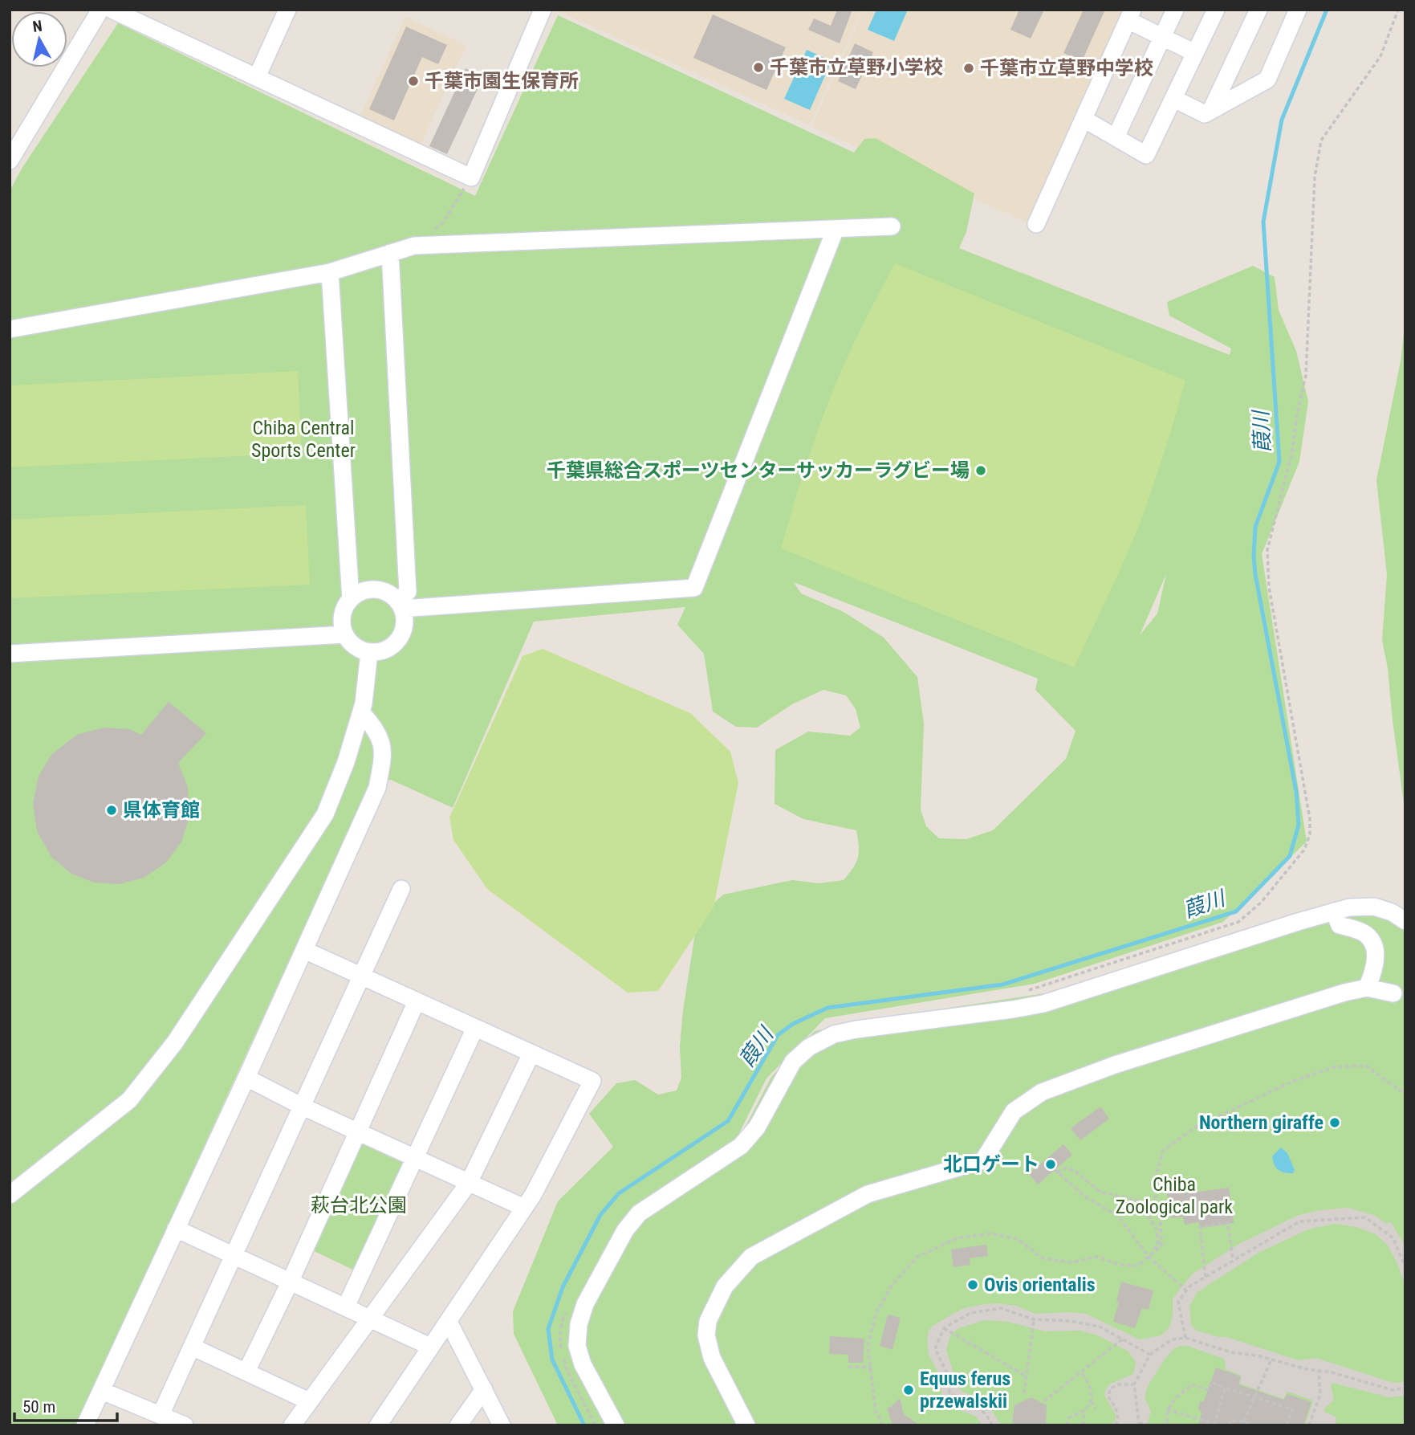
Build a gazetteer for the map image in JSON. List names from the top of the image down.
{
  "water": ["葭川"],
  "parks": ["Chiba Central Sports Center", "Chiba Zoological park", "萩台北公園"],
  "places": [
    "千葉市立草野小学校",
    "千葉市立草野中学校",
    "千葉市園生保育所",
    "千葉県総合スポーツセンターサッカーラグビー場",
    "県体育館",
    "Northern giraffe",
    "北口ゲート",
    "Ovis orientalis",
    "Equus ferus przewalskii"
  ],
  "scale_bar": "50 m",
  "north": "top"
}
